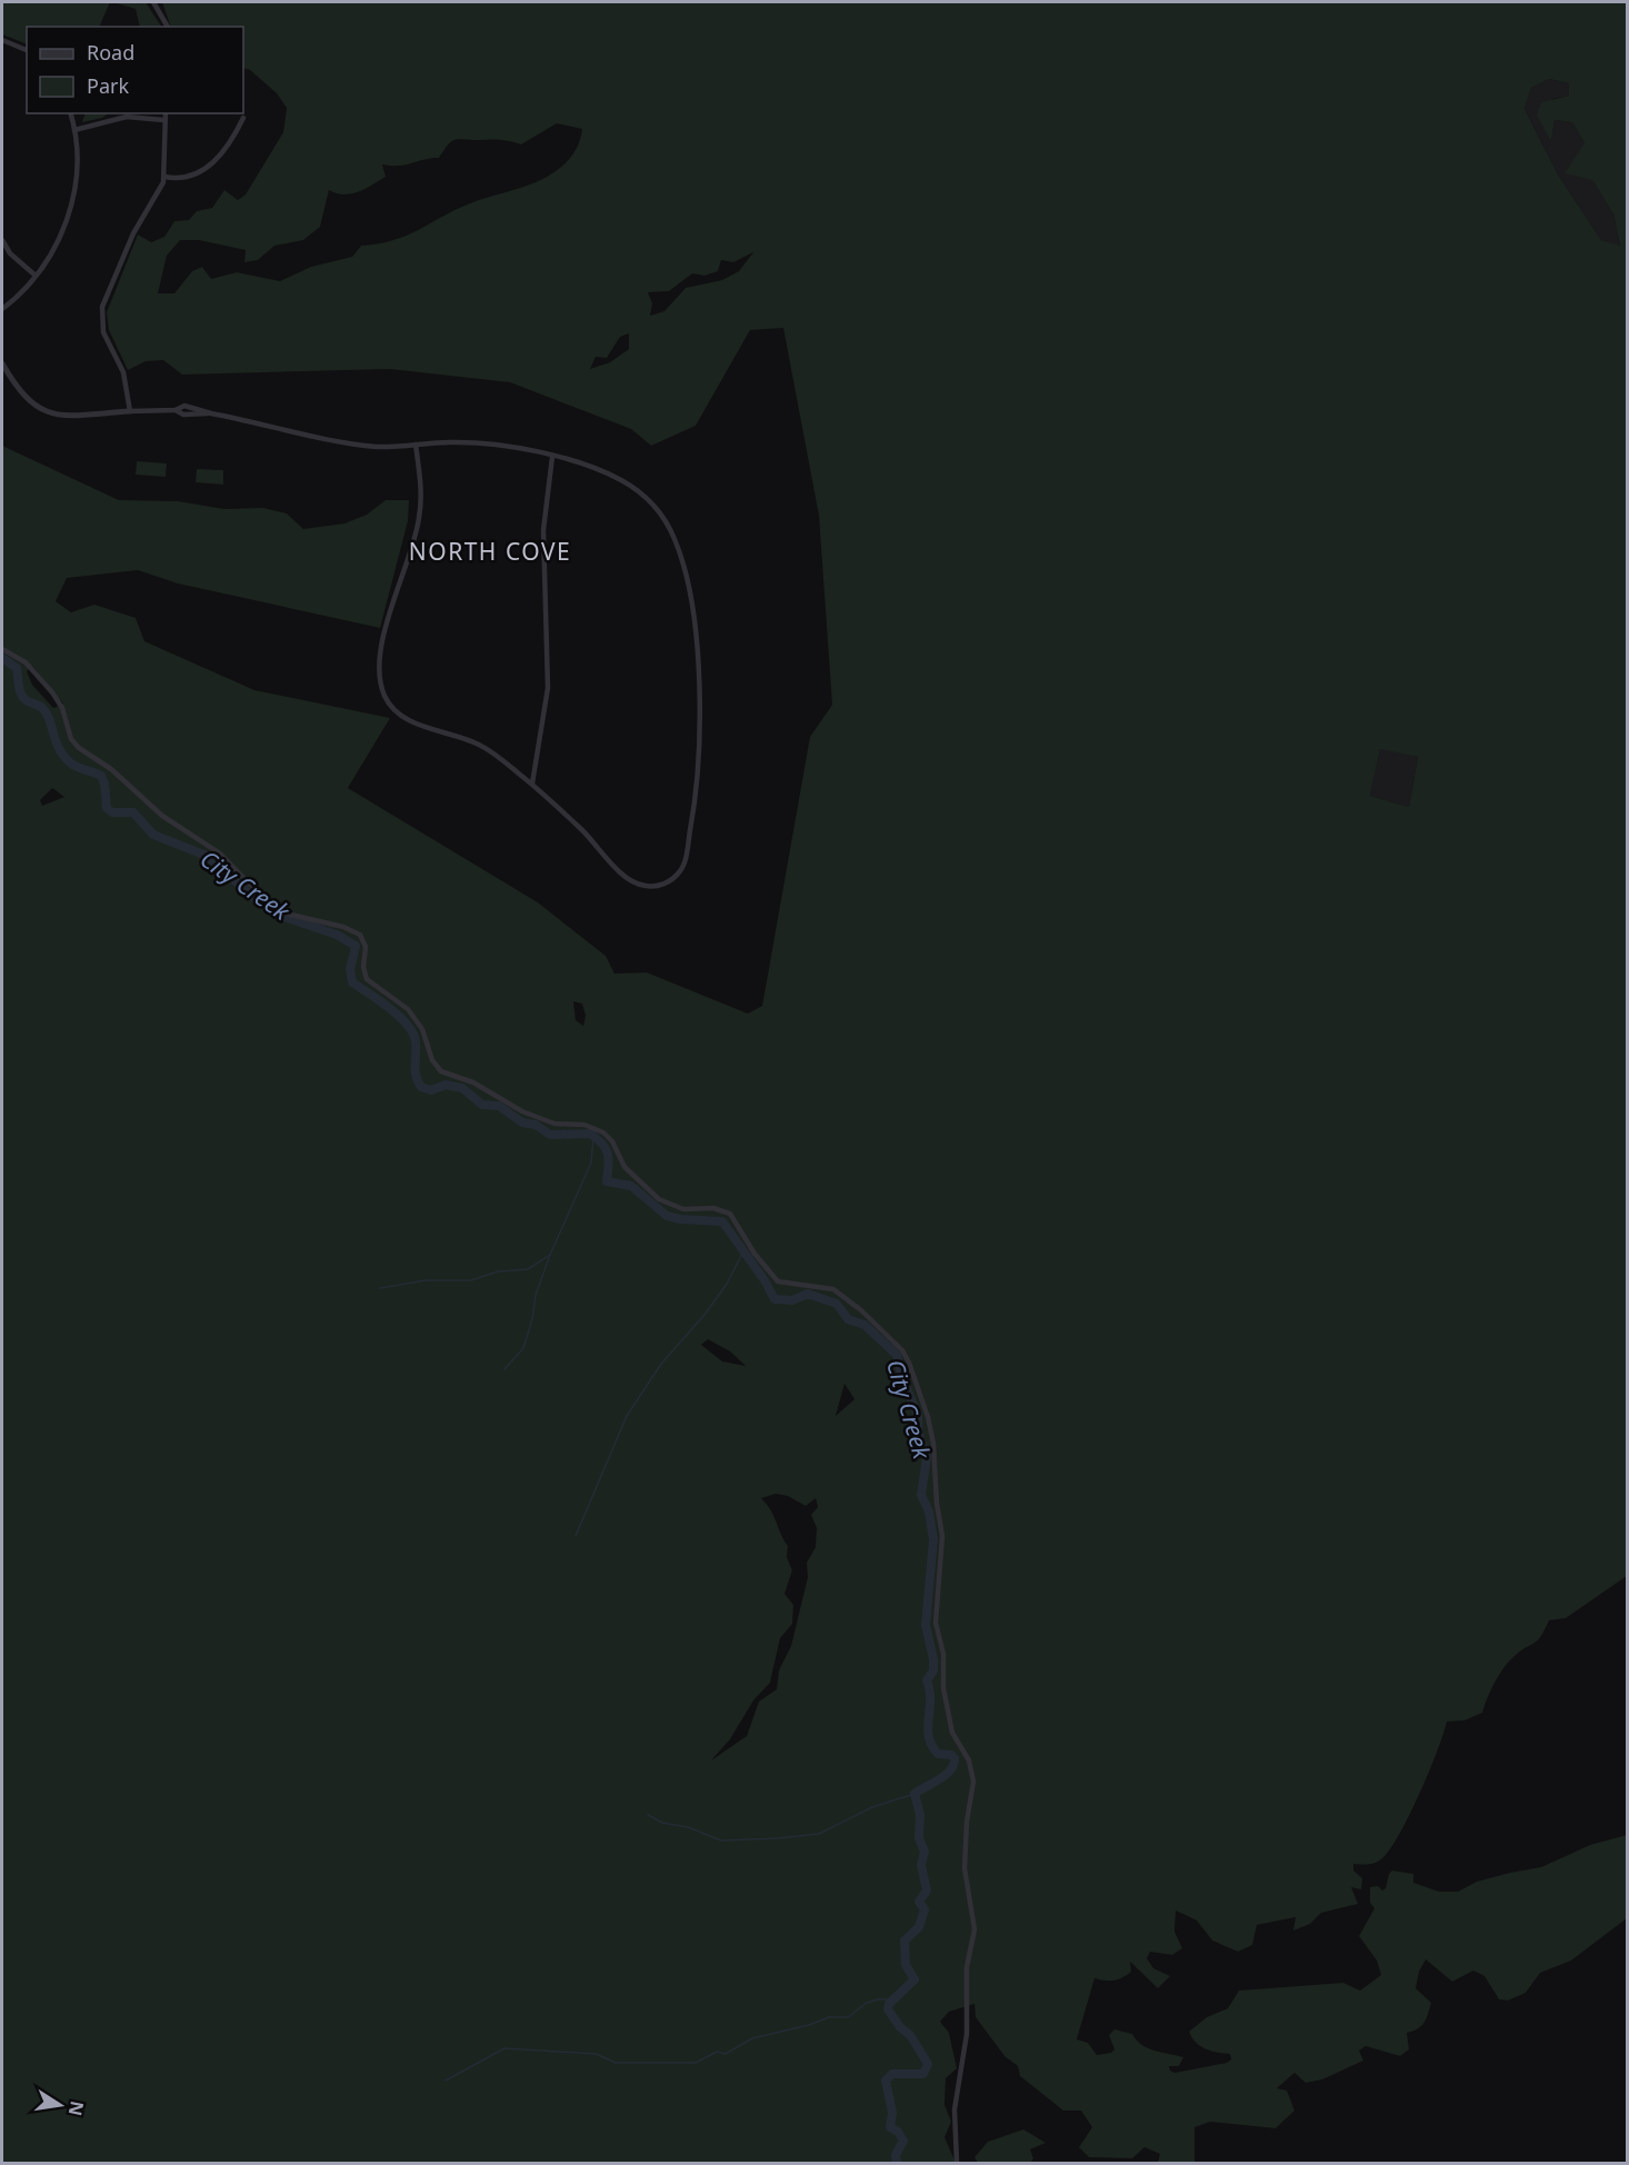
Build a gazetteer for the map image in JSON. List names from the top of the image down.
{
  "districts": ["NORTH COVE"],
  "water": ["City Creek"],
  "legend": ["Road", "Park"],
  "north": "right"
}
